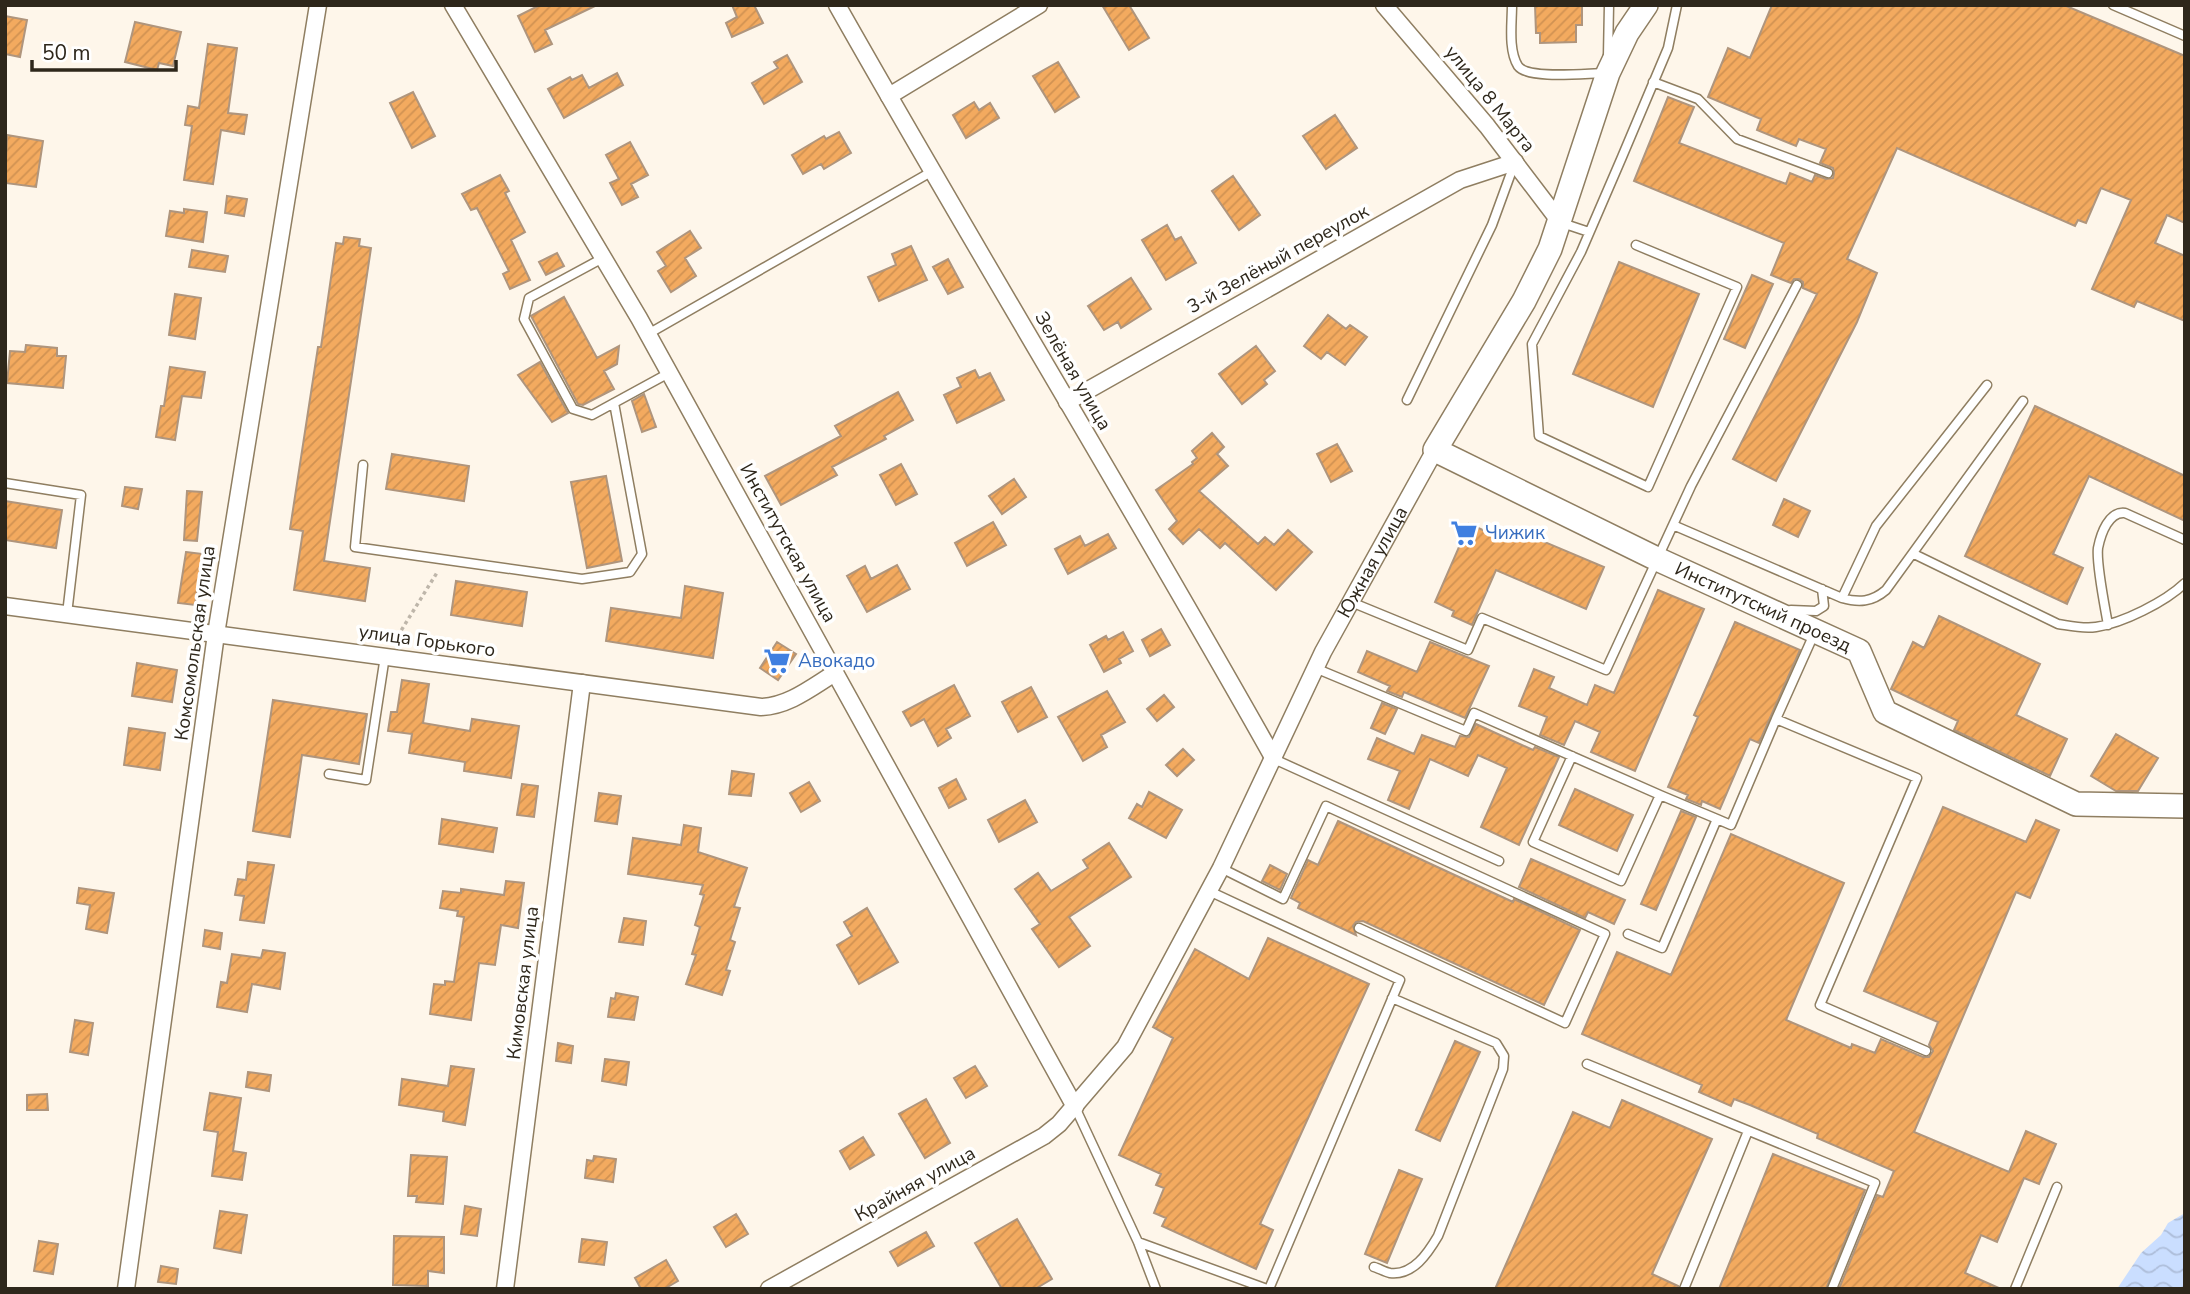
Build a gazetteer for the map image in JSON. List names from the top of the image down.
{
  "streets": {
    "street": [
      "улица 8 Марта",
      "3-й Зелёный переулок",
      "Зелёная улица",
      "Институтская улица",
      "Южная улица",
      "Институтский проезд",
      "улица Горького",
      "Комсомольская улица",
      "Кимовская улица",
      "Крайняя улица"
    ]
  },
  "crossings": [
    ["улица 8 Марта", "3-й Зелёный переулок"],
    ["улица 8 Марта", "Южная улица"],
    ["3-й Зелёный переулок", "Зелёная улица"],
    ["Зелёная улица", "Южная улица"],
    ["Институтская улица", "Южная улица"],
    ["Институтская улица", "улица Горького"],
    ["Институтская улица", "Крайняя улица"],
    ["Южная улица", "Институтский проезд"],
    ["Южная улица", "Крайняя улица"],
    ["улица Горького", "Комсомольская улица"],
    ["улица Горького", "Кимовская улица"]
  ],
  "places": {
    "supermarket": ["Чижик", "Авокадо"]
  },
  "scale_bar": "50 m"
}
